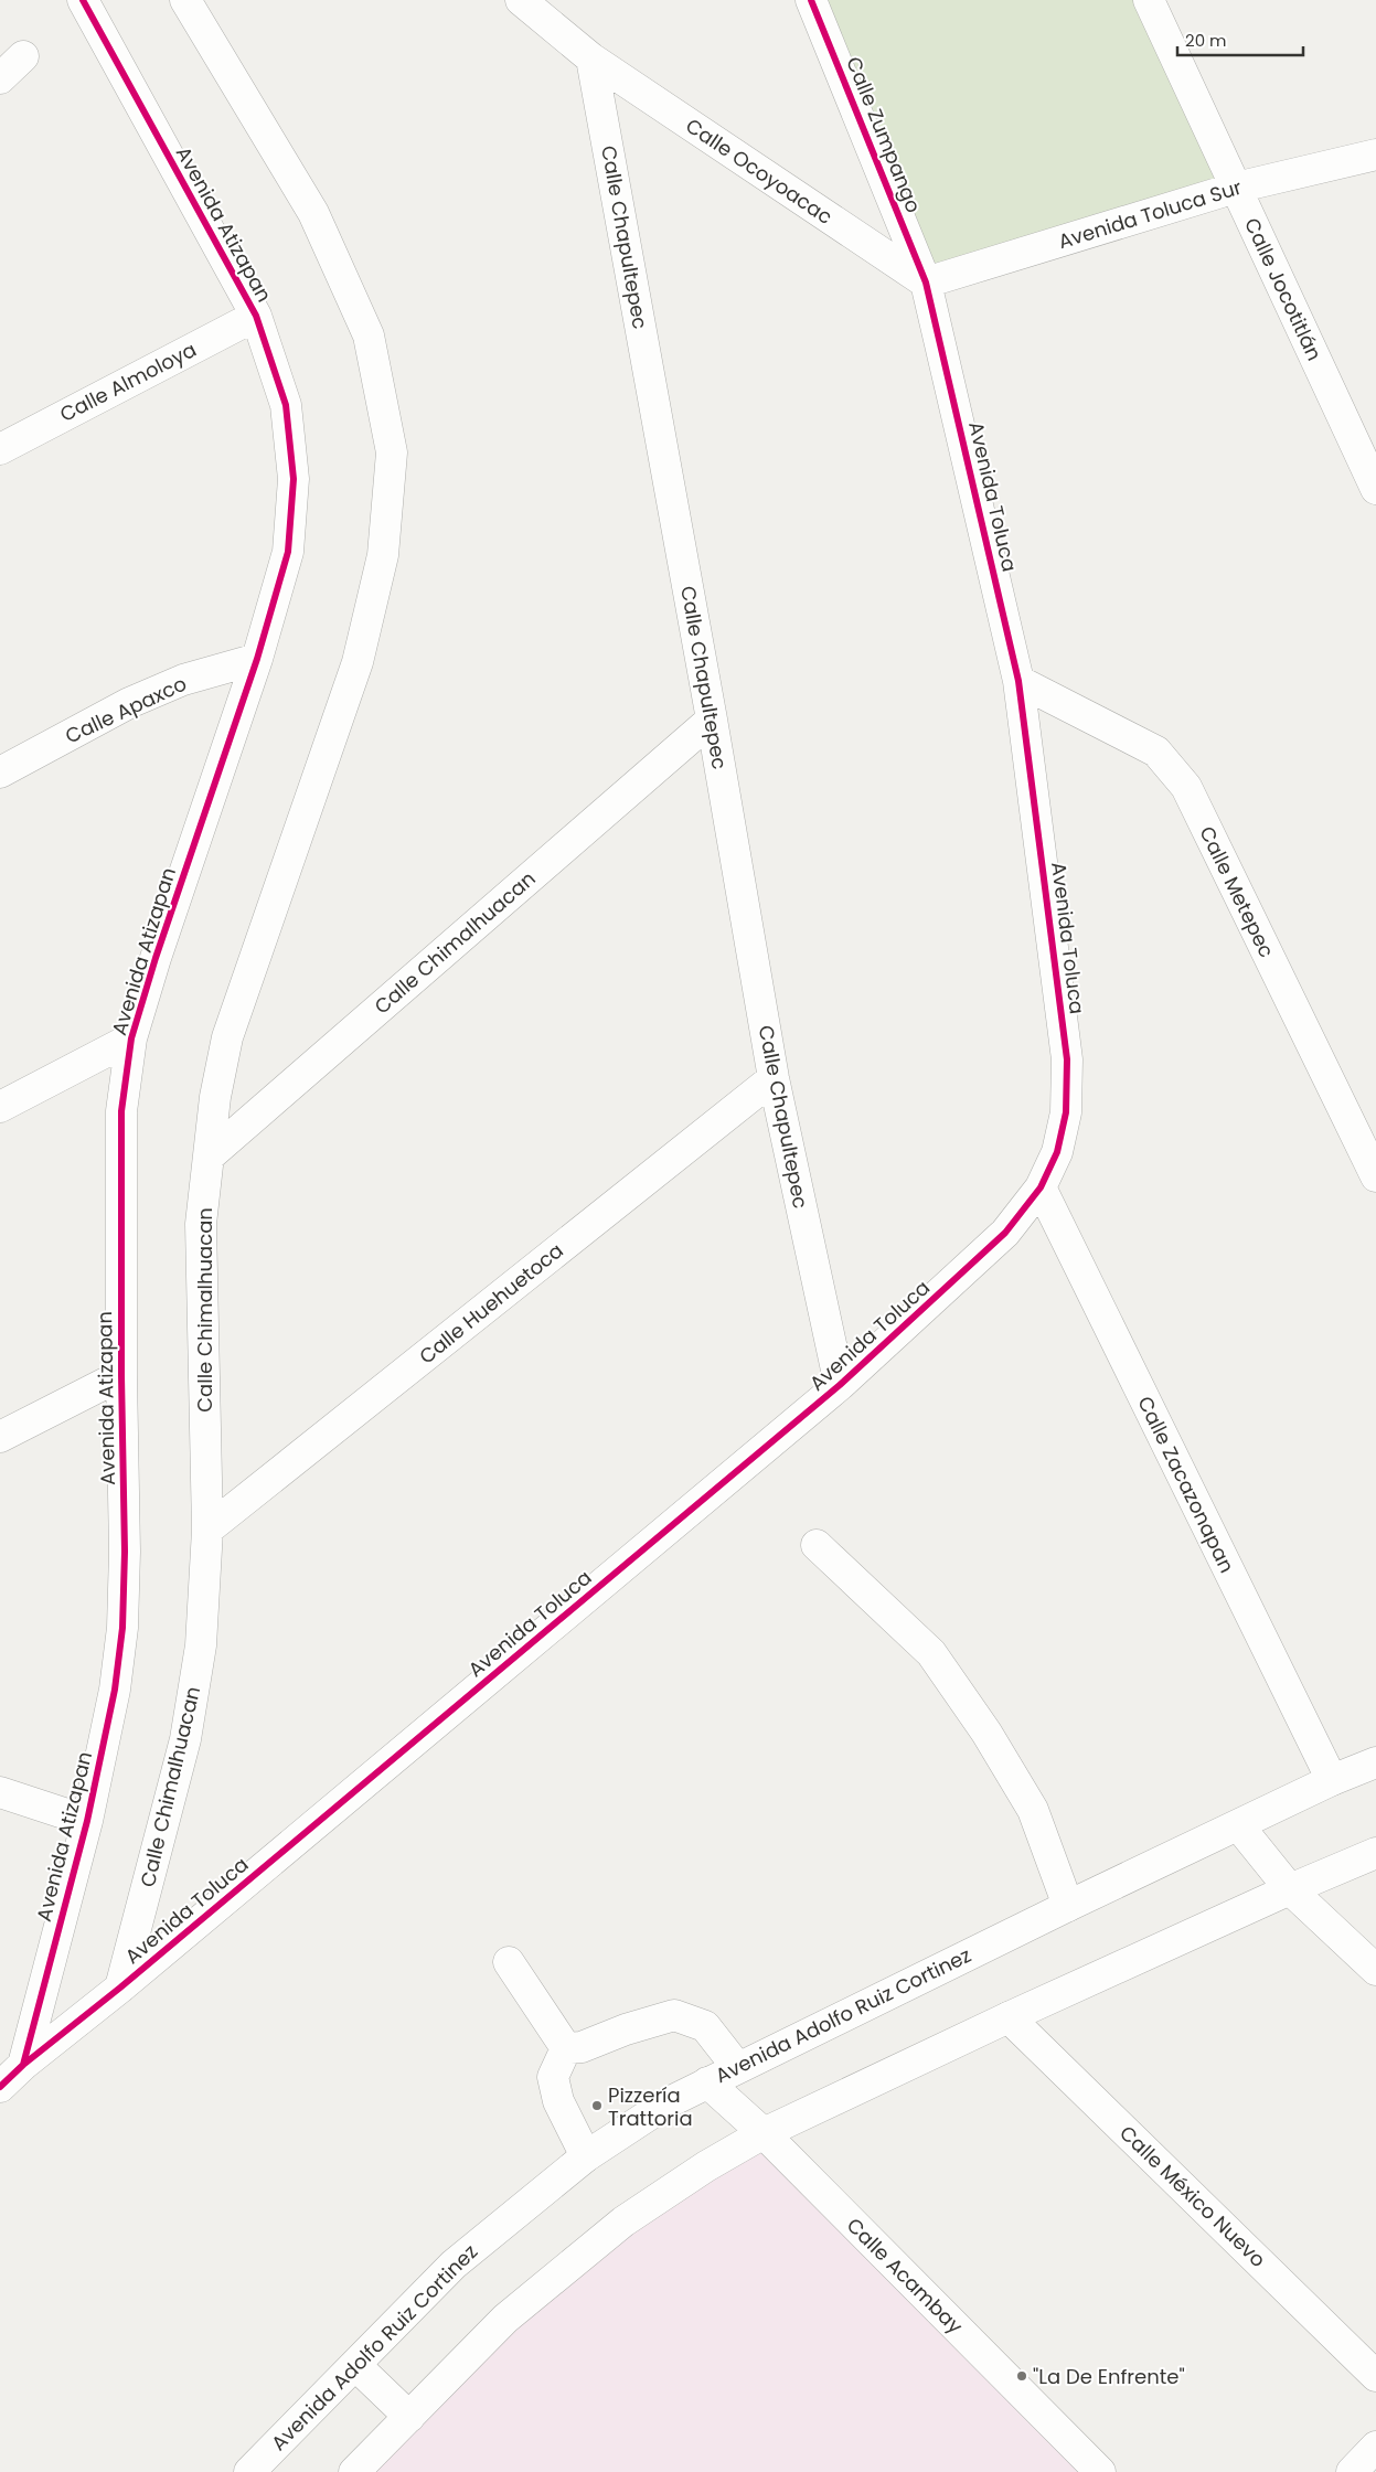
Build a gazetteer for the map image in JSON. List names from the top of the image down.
{
  "streets": {
    "street": [
      "Calle Zumpango",
      "Calle Ocoyoacac",
      "Avenida Toluca Sur",
      "Avenida Atizapan",
      "Calle Chapultepec",
      "Calle Jocotitlán",
      "Calle Almoloya",
      "Avenida Toluca",
      "Calle Apaxco",
      "Calle Metepec",
      "Calle Chimalhuacan",
      "Calle Huehuetoca",
      "Calle Zacazonapan",
      "Avenida Adolfo Ruiz Cortinez",
      "Calle México Nuevo",
      "Calle Acambay"
    ]
  },
  "crossings": [
    ["Calle Zumpango", "Calle Ocoyoacac"],
    ["Calle Zumpango", "Avenida Toluca Sur"],
    ["Calle Zumpango", "Avenida Toluca"],
    ["Calle Ocoyoacac", "Avenida Toluca Sur"],
    ["Calle Ocoyoacac", "Calle Chapultepec"],
    ["Calle Ocoyoacac", "Avenida Toluca"],
    ["Avenida Toluca Sur", "Calle Jocotitlán"],
    ["Avenida Toluca Sur", "Avenida Toluca"],
    ["Avenida Atizapan", "Calle Almoloya"],
    ["Avenida Atizapan", "Avenida Toluca"],
    ["Avenida Atizapan", "Calle Apaxco"],
    ["Calle Chapultepec", "Avenida Toluca"],
    ["Calle Chapultepec", "Calle Chimalhuacan"],
    ["Calle Chapultepec", "Calle Huehuetoca"],
    ["Avenida Toluca", "Calle Metepec"],
    ["Avenida Toluca", "Calle Chimalhuacan"],
    ["Avenida Toluca", "Calle Zacazonapan"],
    ["Calle Chimalhuacan", "Calle Huehuetoca"],
    ["Calle Zacazonapan", "Avenida Adolfo Ruiz Cortinez"],
    ["Avenida Adolfo Ruiz Cortinez", "Calle Acambay"]
  ],
  "places": ["Pizzería Trattoria", "\"La De Enfrente\""],
  "scale_bar": "20 m"
}
